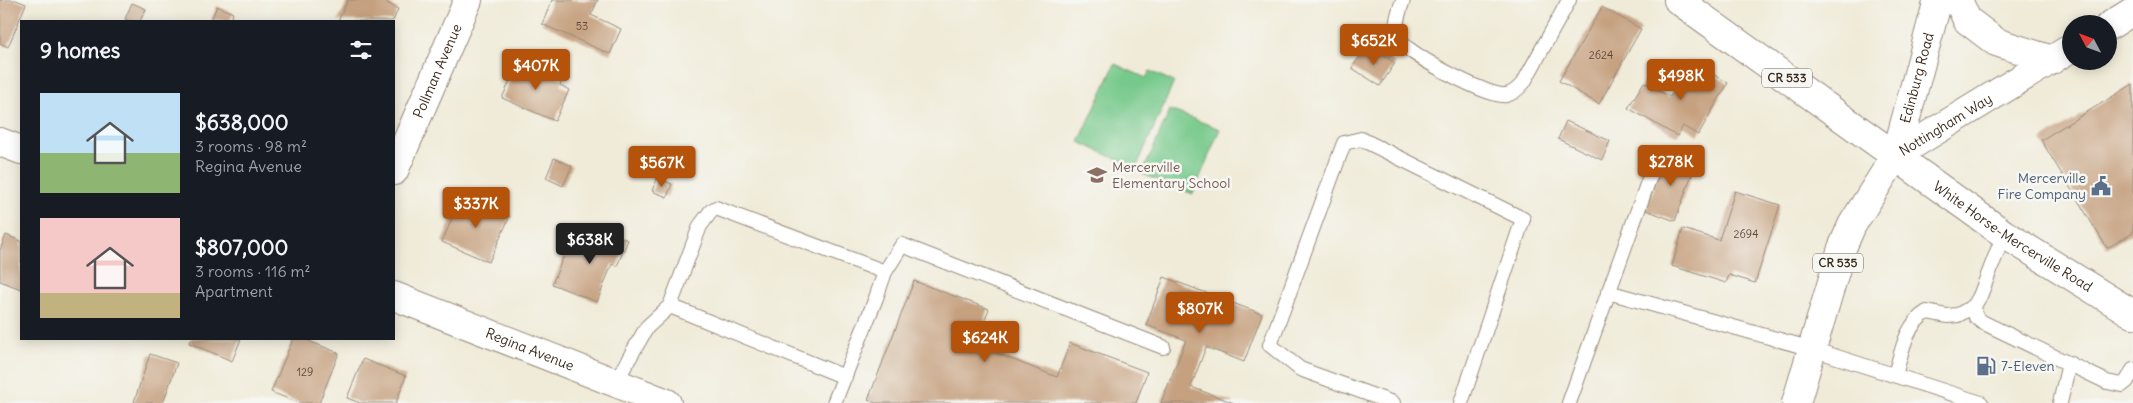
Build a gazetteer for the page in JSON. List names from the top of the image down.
{
  "streets": {
    "main road": [
      "Pollman Avenue",
      "CR 533",
      "Edinburg Road",
      "Nottingham Way",
      "White Horse-Mercerville Road",
      "CR 535",
      "Regina Avenue"
    ]
  },
  "crossings": [
    ["CR 533", "Edinburg Road"],
    ["CR 533", "Nottingham Way"],
    ["CR 533", "White Horse-Mercerville Road"],
    ["Edinburg Road", "Nottingham Way"],
    ["Edinburg Road", "White Horse-Mercerville Road"],
    ["Nottingham Way", "White Horse-Mercerville Road"]
  ],
  "places": {
    "school or university": ["Mercerville Elementary School"],
    "public building": ["Mercerville Fire Company"],
    "fuel station": ["7-Eleven"]
  },
  "house_numbers": [
    "53",
    "2624",
    "2694",
    "129"
  ],
  "north": "top left",
  "page": {
    "heading": "9 homes",
    "price": [
      "$652K",
      "$407K",
      "$498K",
      "$278K",
      "$567K",
      "$337K",
      "$638K",
      "$807K",
      "$624K"
    ],
    "list": [
      {
        "name": "$638,000",
        "note": "3 rooms · 98 m² · Regina Avenue"
      },
      {
        "name": "$807,000",
        "note": "3 rooms · 116 m² · Apartment"
      }
    ]
  }
}
